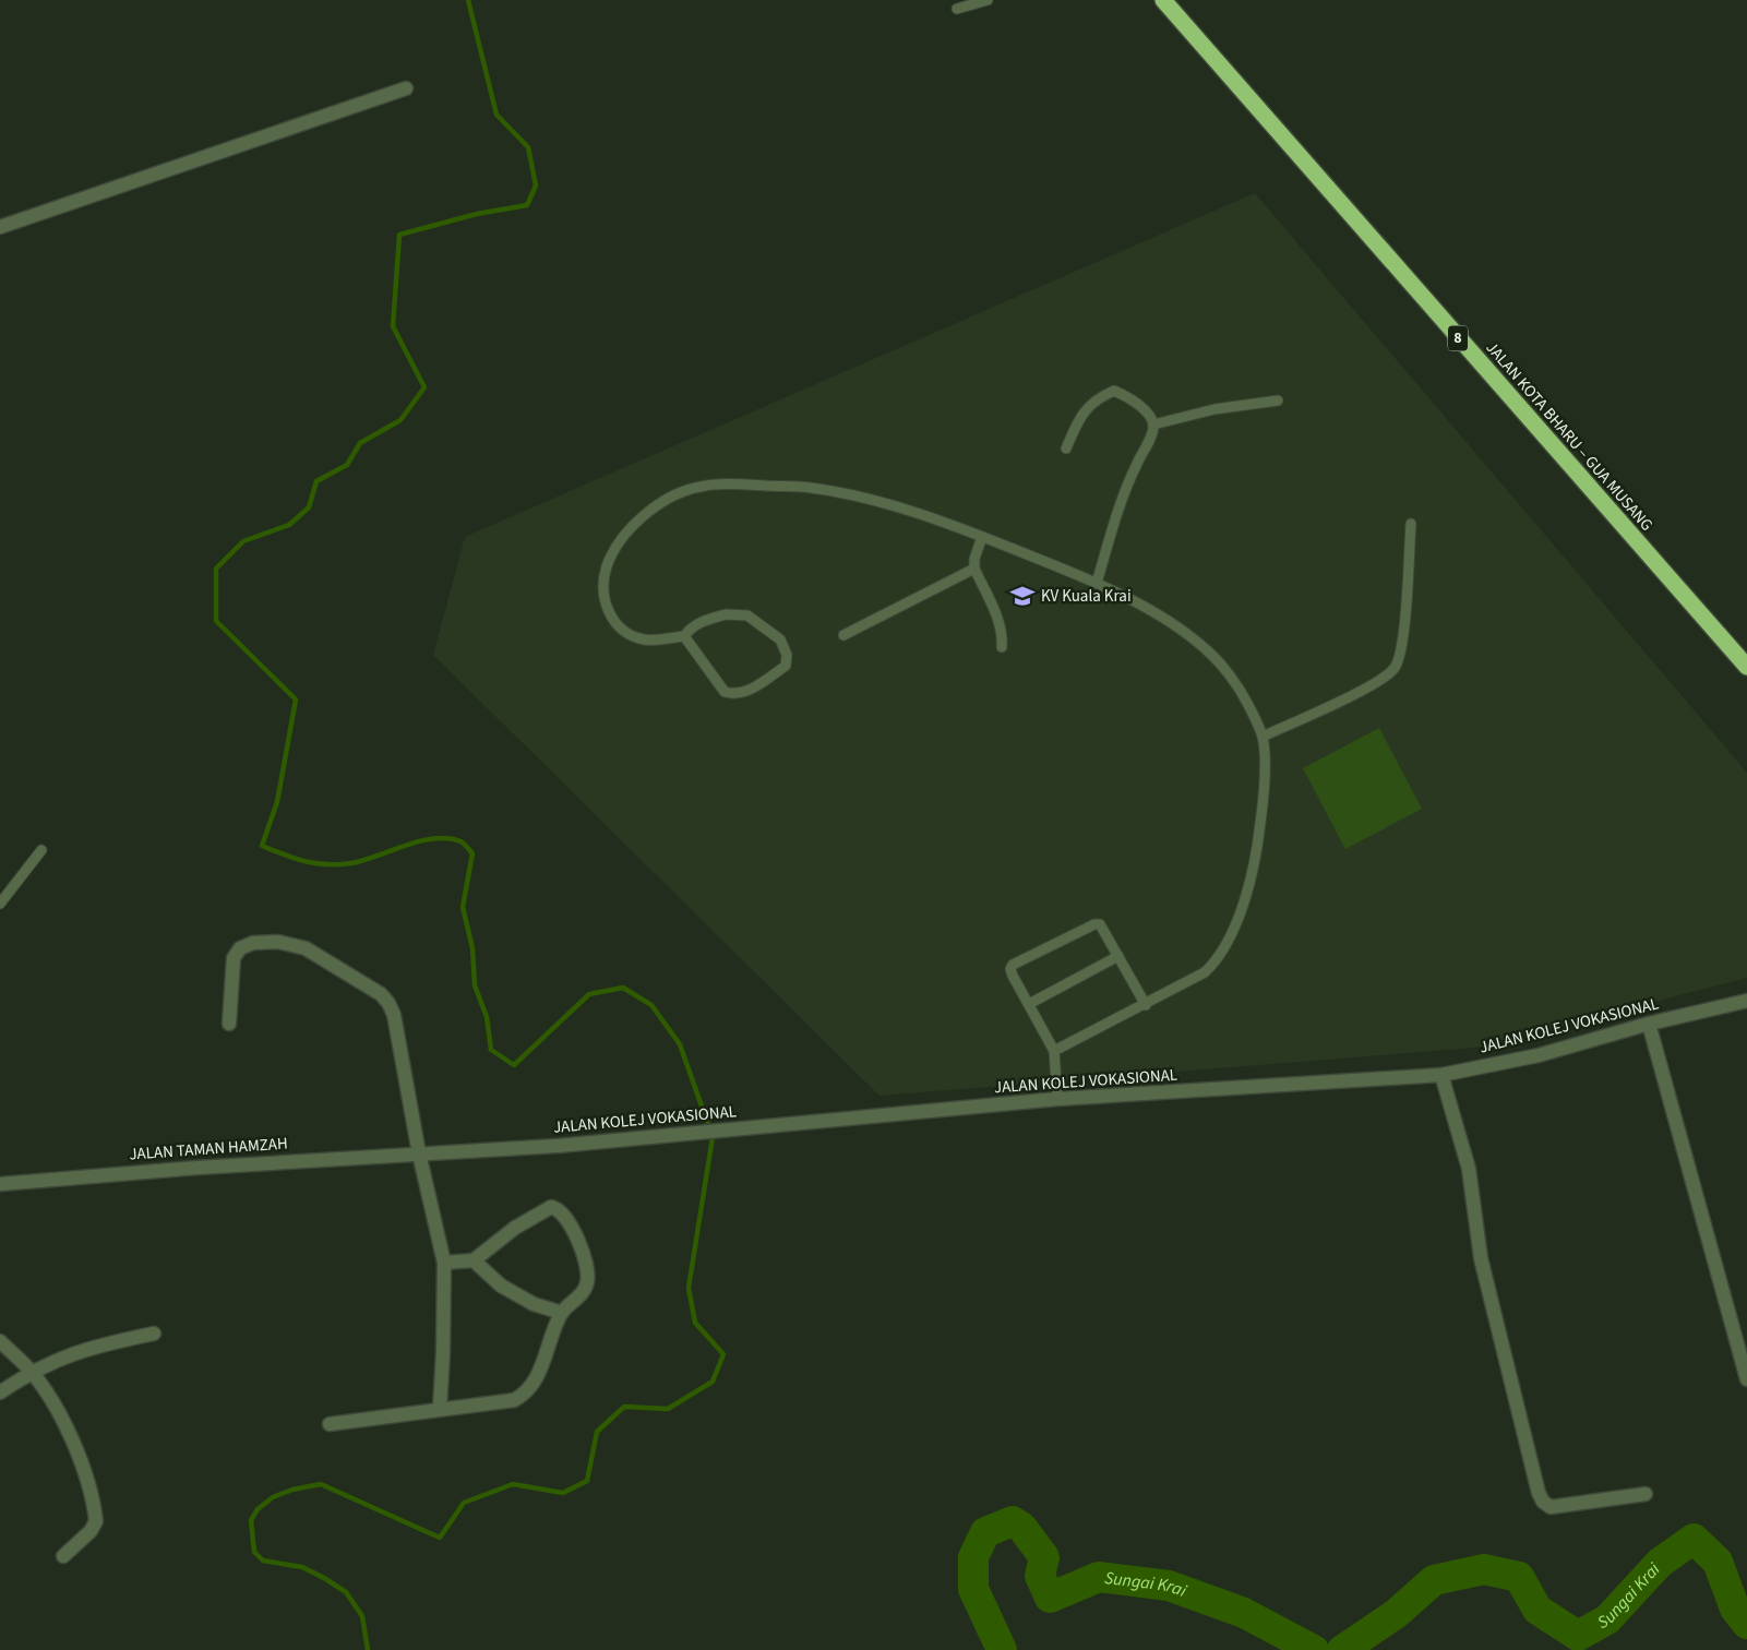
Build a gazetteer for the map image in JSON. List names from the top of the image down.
{
  "streets": {
    "highway": ["8", "JALAN KOTA BHARU – GUA MUSANG"],
    "street": ["JALAN KOLEJ VOKASIONAL", "JALAN TAMAN HAMZAH"]
  },
  "crossings": [
    ["JALAN KOLEJ VOKASIONAL", "JALAN TAMAN HAMZAH"]
  ],
  "water": ["Sungai Krai"],
  "places": {
    "school or university": ["KV Kuala Krai"]
  }
}
